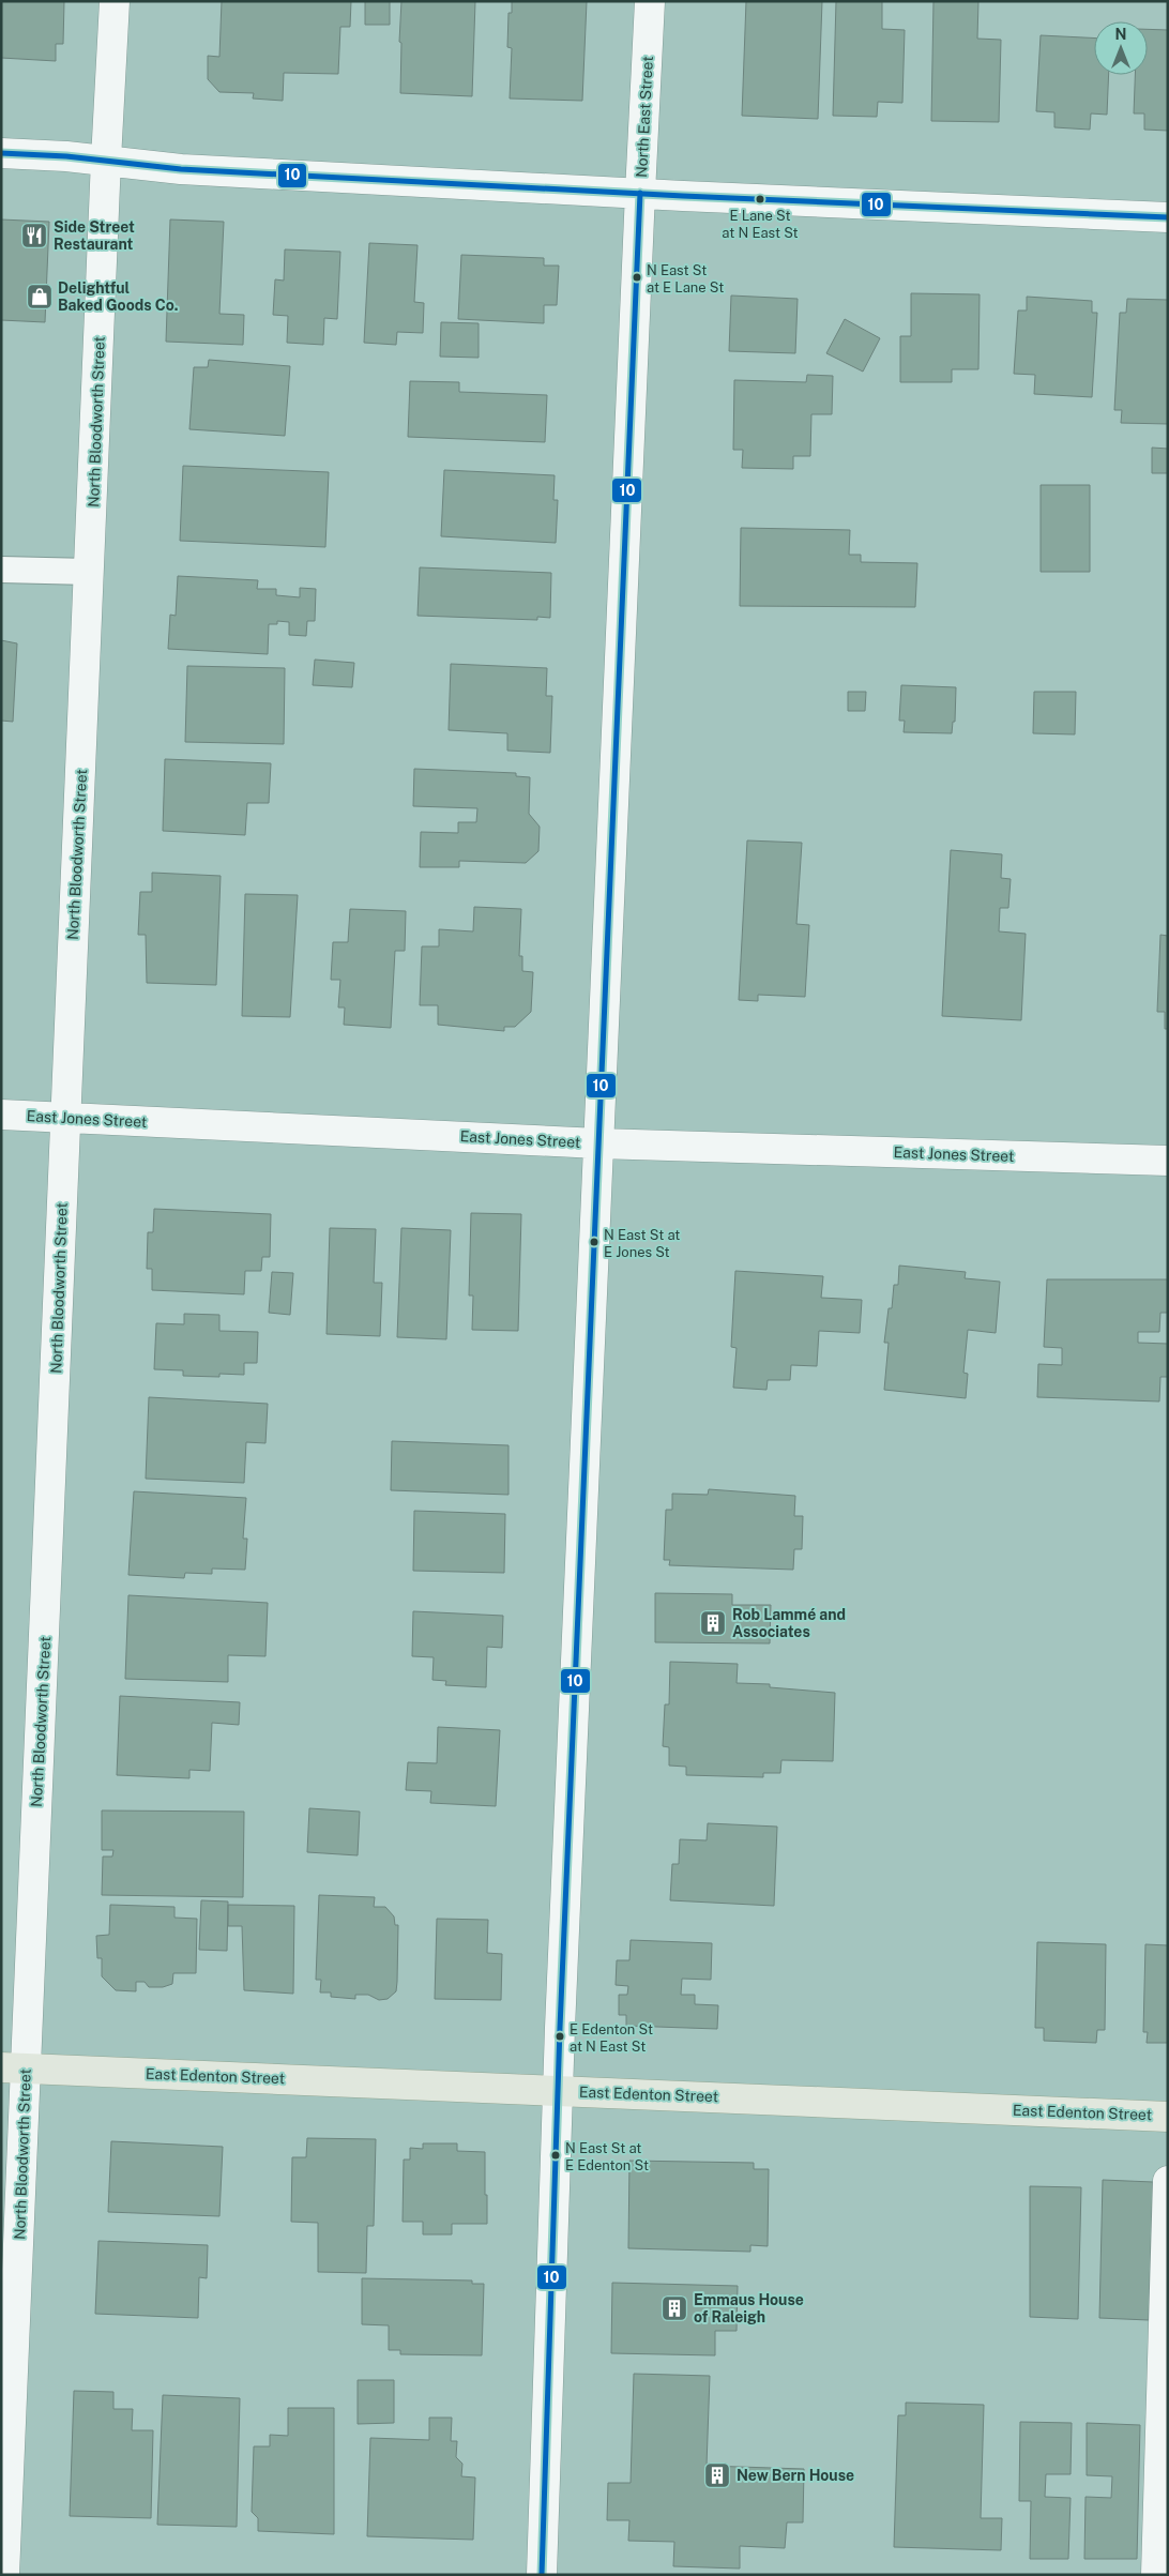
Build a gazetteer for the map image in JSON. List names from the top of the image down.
{
  "streets": {
    "main road": ["East Edenton Street"],
    "street": ["North East Street", "North Bloodworth Street", "East Jones Street"]
  },
  "crossings": [
    ["North East Street", "East Jones Street"],
    ["North East Street", "East Edenton Street"],
    ["North Bloodworth Street", "East Jones Street"],
    ["North Bloodworth Street", "East Edenton Street"]
  ],
  "places": {
    "other": [
      "E Lane St at N East St",
      "N East St at E Lane St",
      "N East St at E Jones St",
      "E Edenton St at N East St",
      "N East St at E Edenton St"
    ],
    "restaurant": ["Side Street Restaurant"],
    "shop": ["Delightful Baked Goods Co."],
    "building": ["Rob Lammé and Associates", "Emmaus House of Raleigh", "New Bern House"]
  },
  "lines": ["transit line 10"],
  "north": "top"
}
